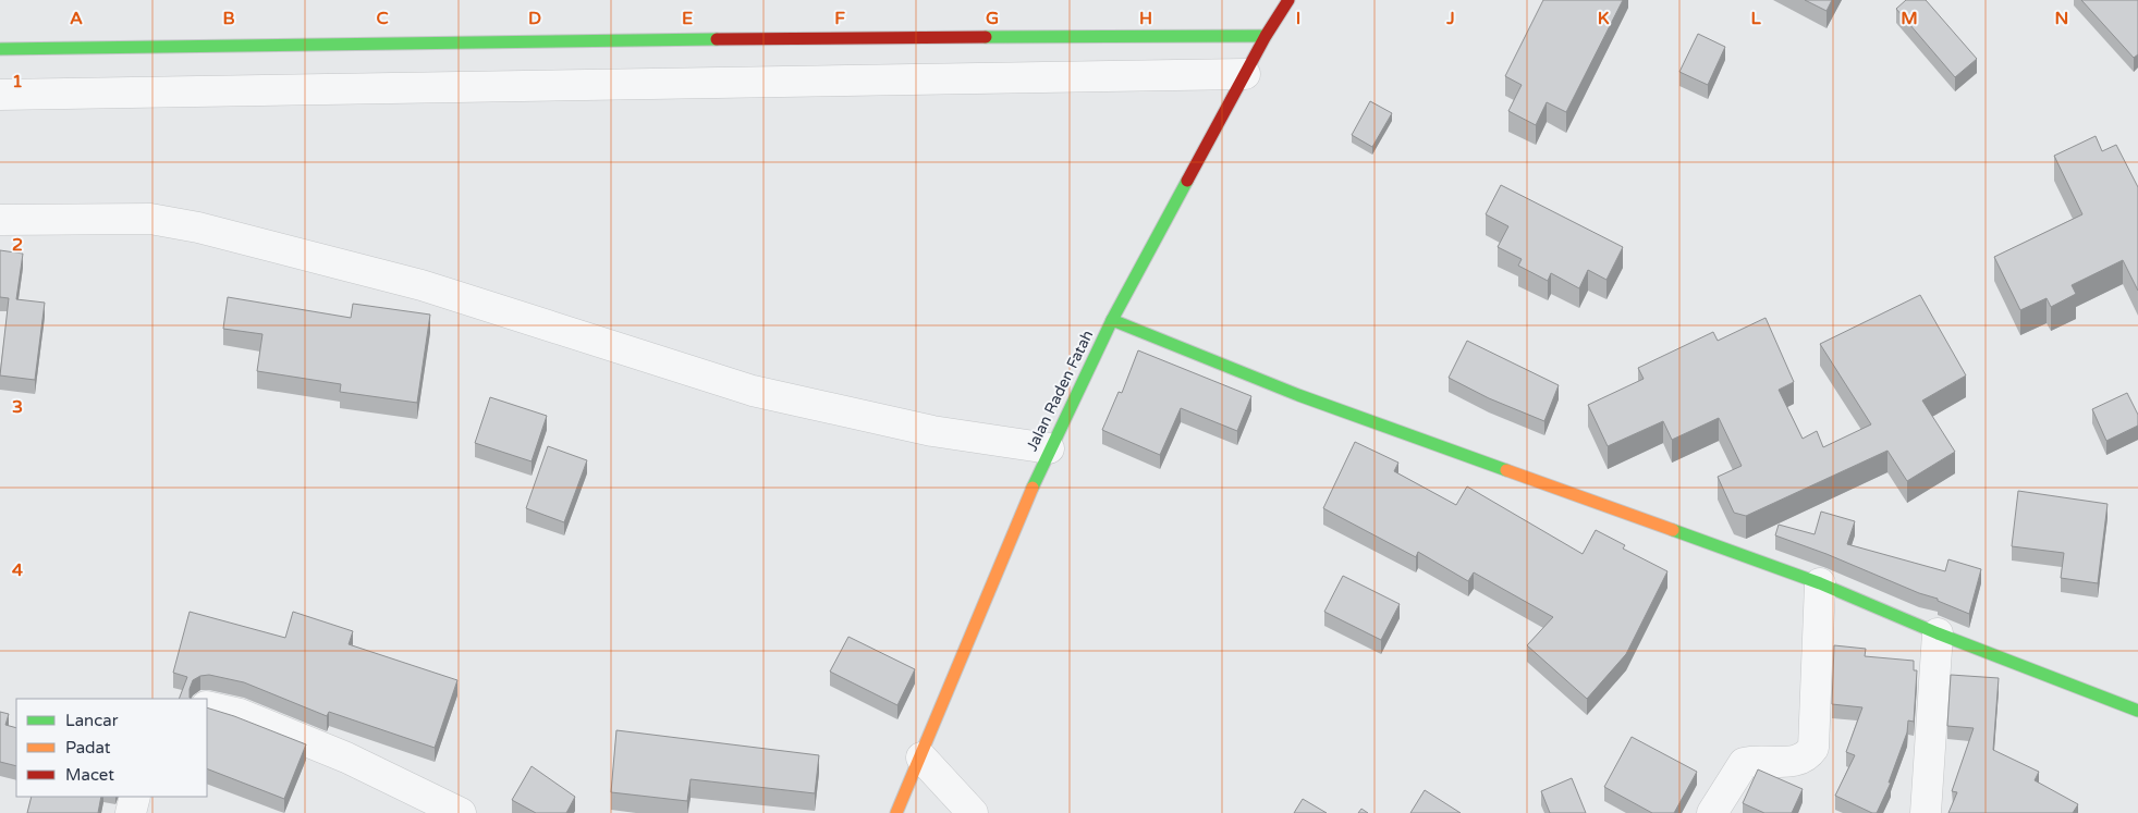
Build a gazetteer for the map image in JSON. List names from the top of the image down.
{
  "streets": {
    "main road": ["Jalan Raden Fatah"]
  },
  "legend": ["Lancar", "Padat", "Macet"],
  "grid": {
    "columns": [
      "A",
      "B",
      "C",
      "D",
      "E",
      "F",
      "G",
      "H",
      "I",
      "J",
      "K",
      "L",
      "M",
      "N"
    ],
    "rows": [
      "1",
      "2",
      "3",
      "4"
    ]
  }
}
